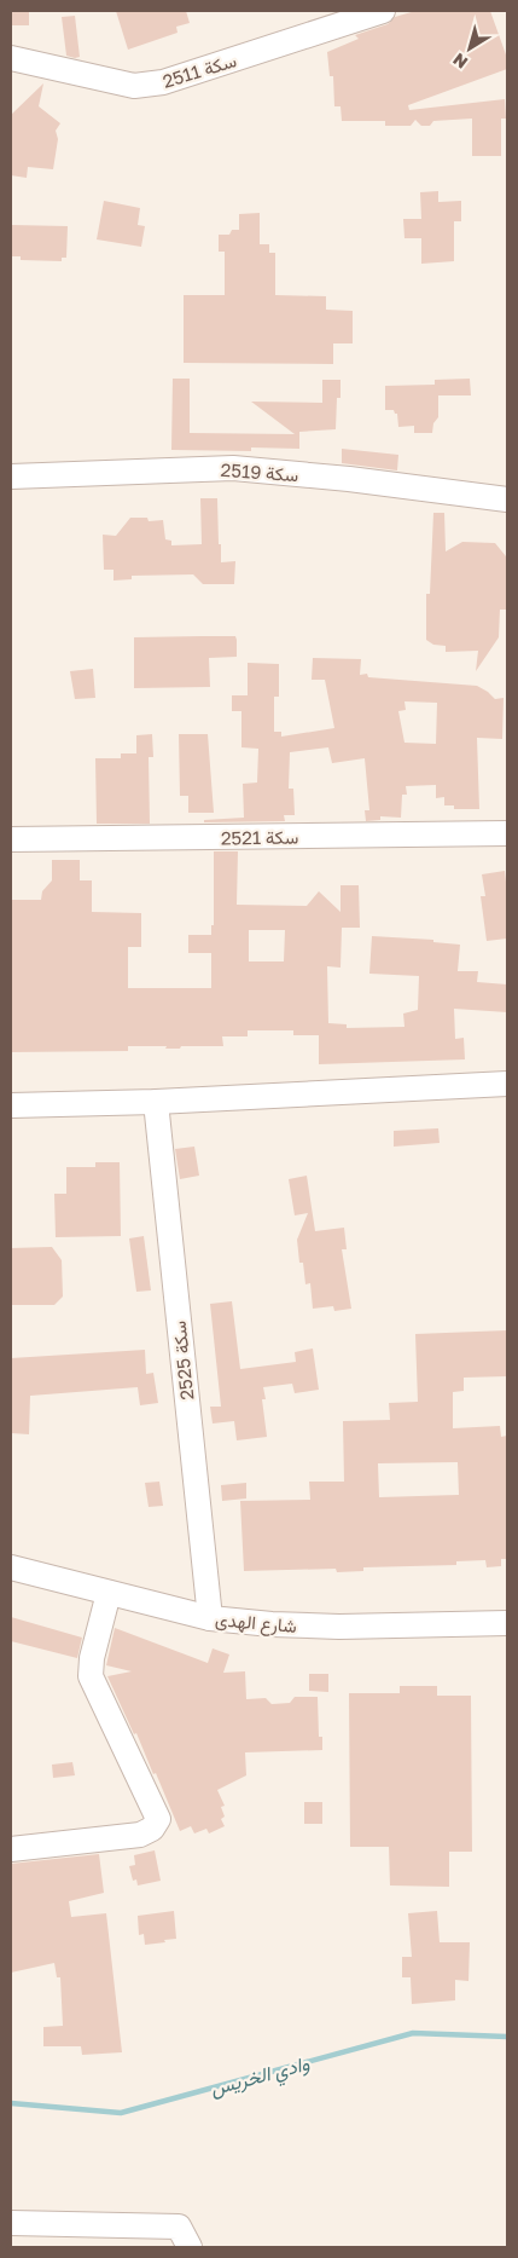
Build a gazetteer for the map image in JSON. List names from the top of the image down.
{
  "streets": {
    "street": [
      "سكة 2511",
      "سكة 2519",
      "سكة 2521",
      "سكة 2525",
      "شارع الهدى"
    ]
  },
  "crossings": [
    ["سكة 2525", "شارع الهدى"]
  ],
  "water": ["وادي الخريس"],
  "north": "bottom left"
}
